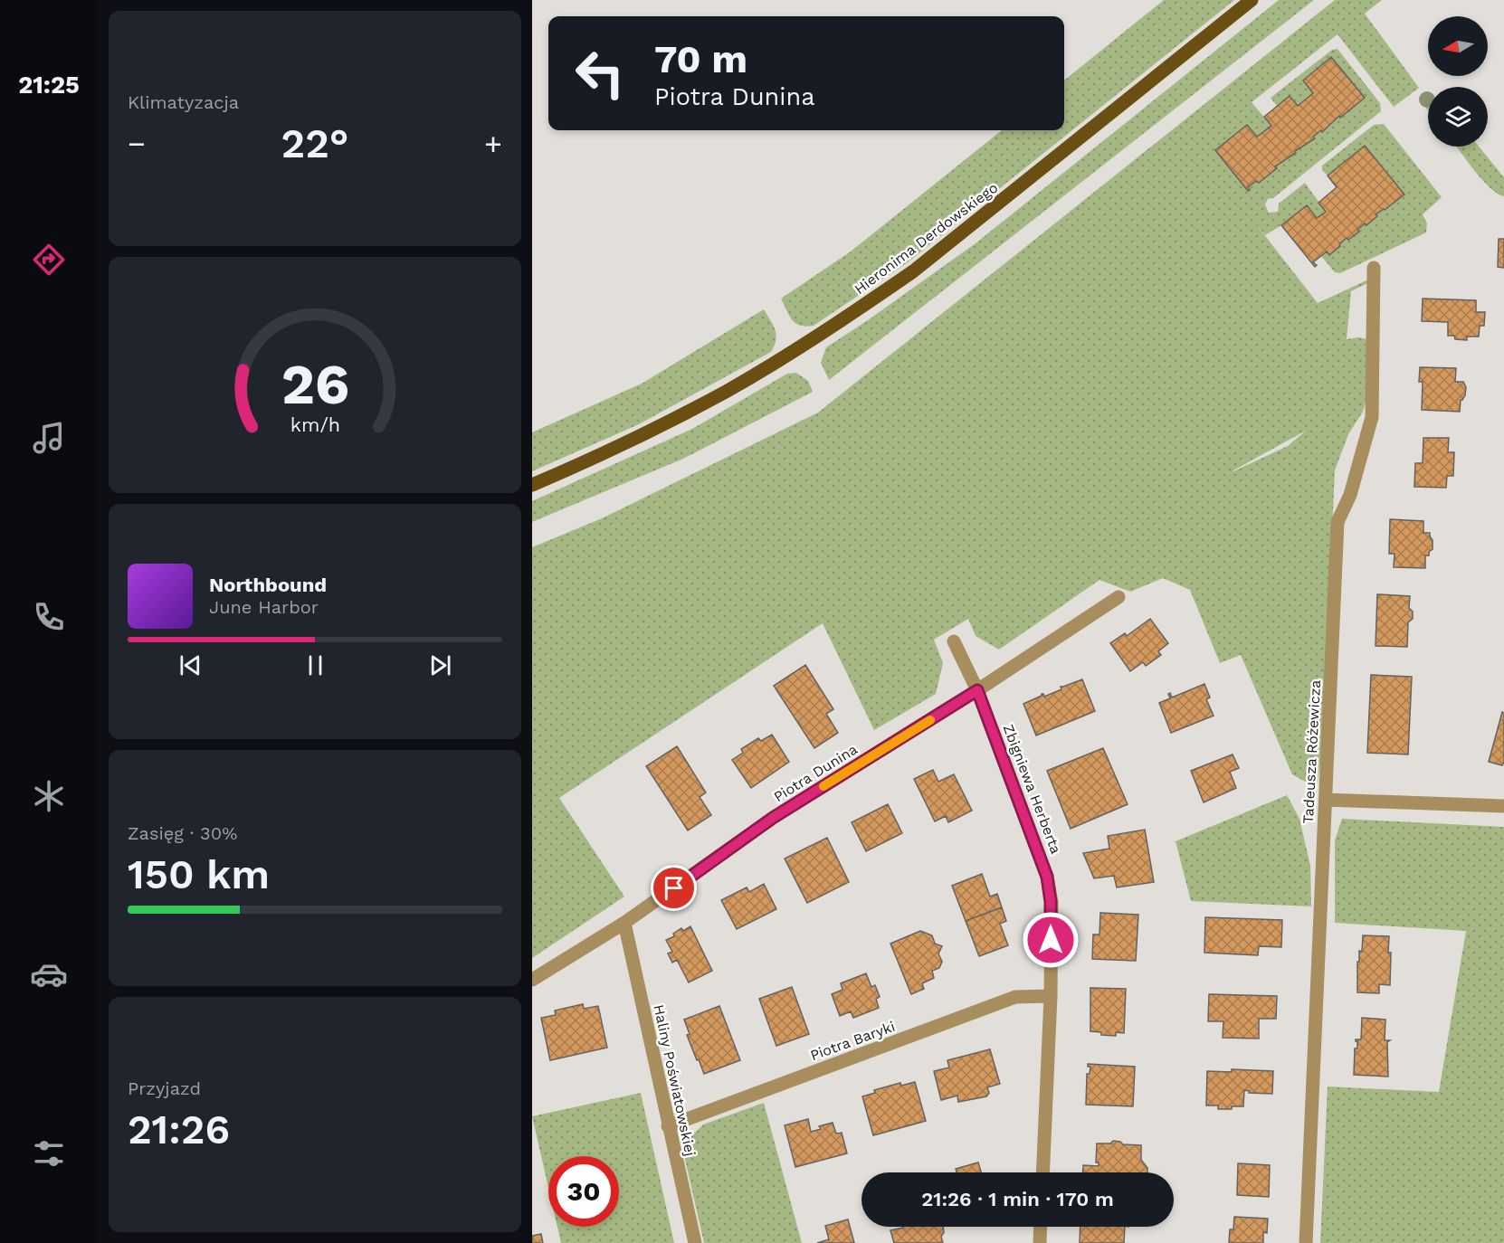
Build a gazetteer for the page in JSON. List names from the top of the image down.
{
  "streets": {
    "main road": ["Hieronima Derdowskiego"],
    "street": [
      "Tadeusza Różewicza",
      "Piotra Dunina",
      "Zbigniewa Herberta",
      "Piotra Baryki",
      "Haliny Poświatowskiej"
    ]
  },
  "crossings": [
    ["Piotra Dunina", "Zbigniewa Herberta"],
    ["Piotra Dunina", "Haliny Poświatowskiej"],
    ["Zbigniewa Herberta", "Piotra Baryki"],
    ["Piotra Baryki", "Haliny Poświatowskiej"]
  ],
  "north": "left",
  "page": {
    "tabs": "21:25",
    "tile": [
      "Klimatyzacja",
      ["Zasięg · 30%", "150 km"],
      ["Przyjazd", "21:26"]
    ],
    "turn": ["70 m", "Piotra Dunina"],
    "heat": ["−", "22°", "+"],
    "song": ["Northbound", "June Harbor"],
    "limit": "30",
    "trip": "21:26 · 1 min · 170 m",
    "gauge": ["26", "km/h"]
  }
}
